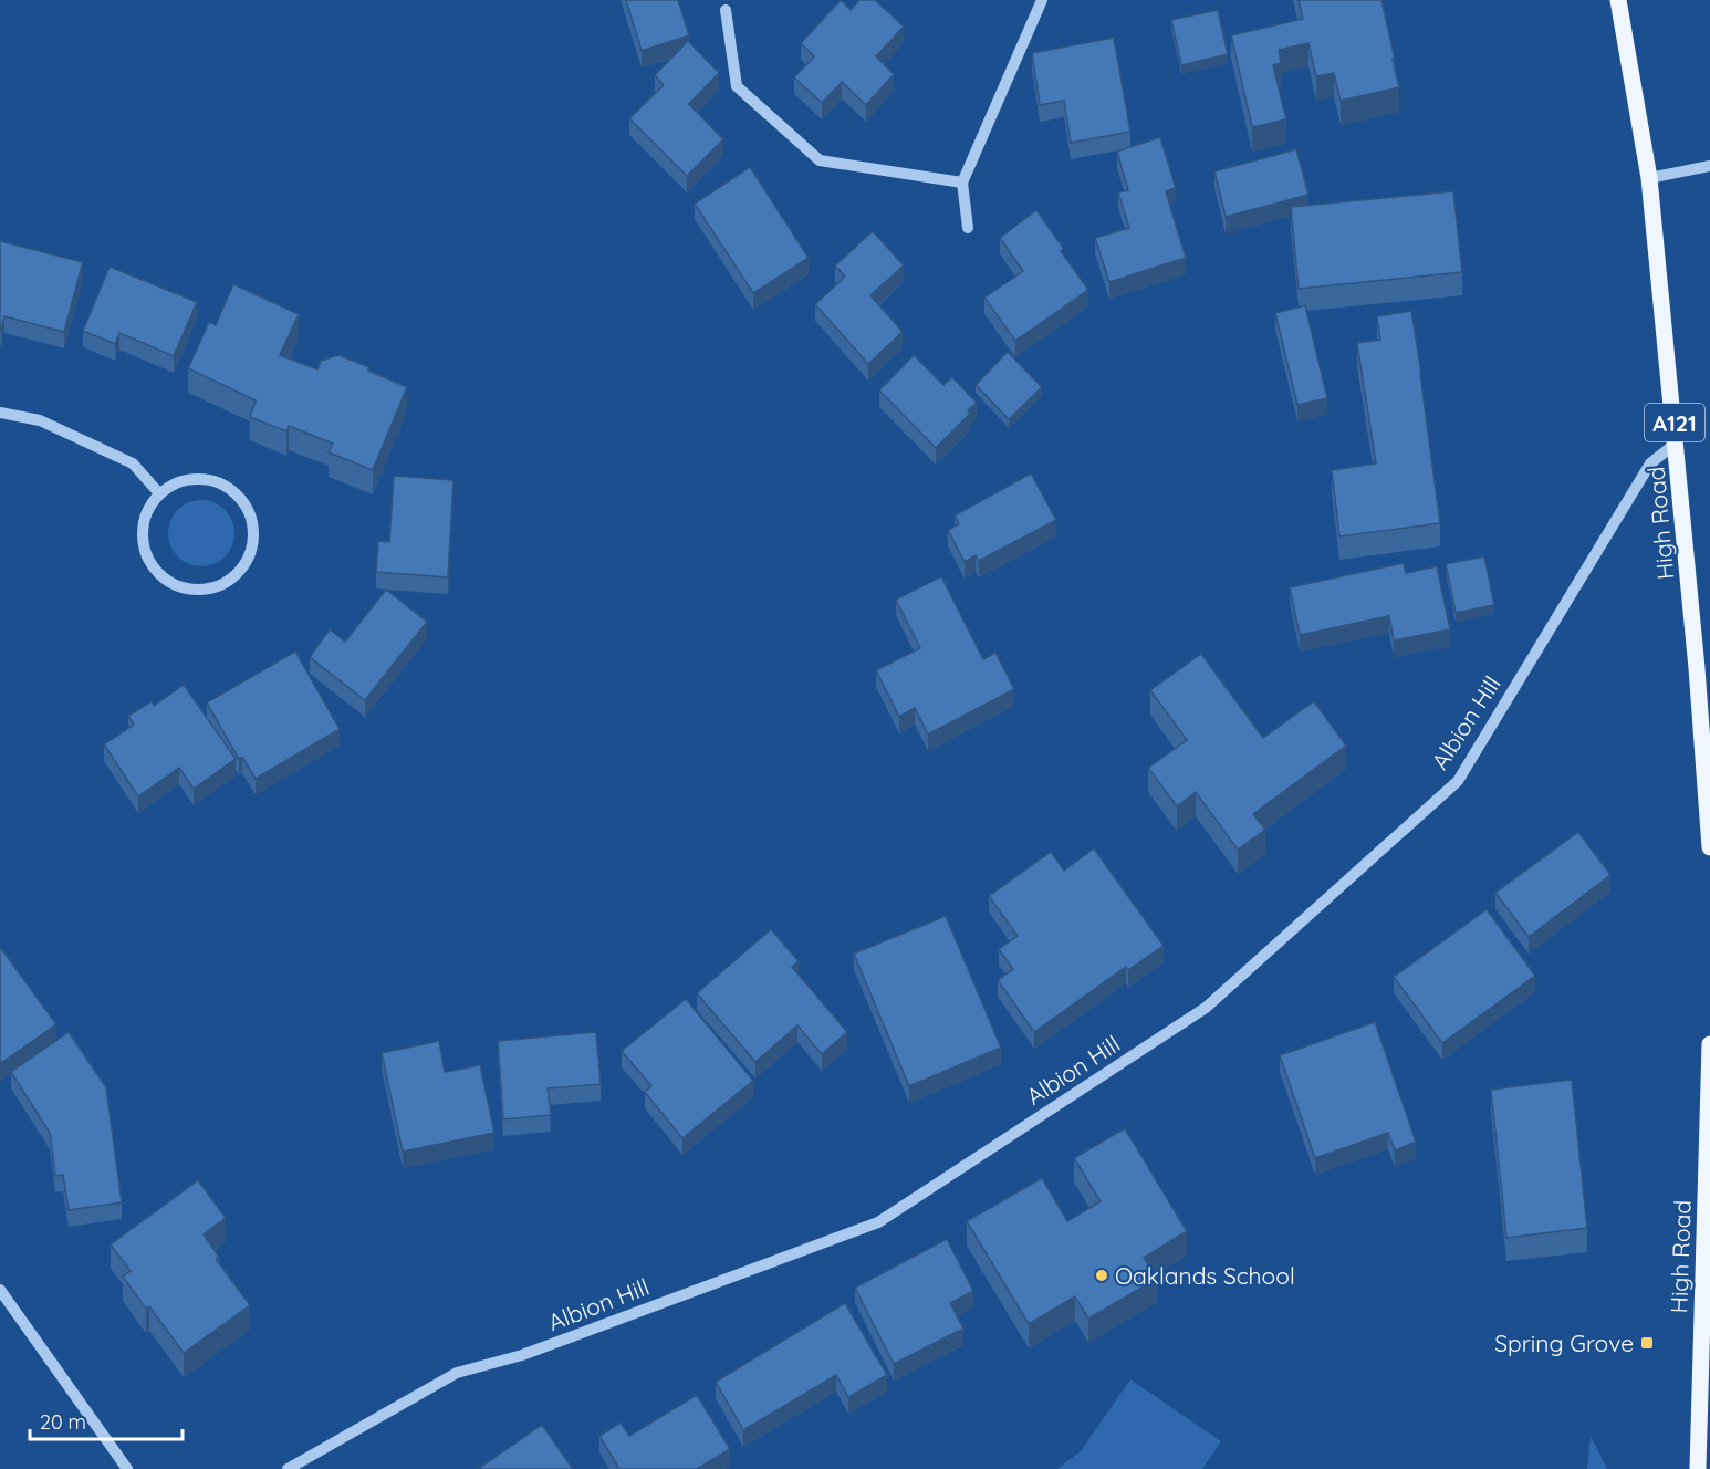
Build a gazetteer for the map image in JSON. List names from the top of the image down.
{
  "streets": {
    "main road": ["A121", "High Road"],
    "street": ["Albion Hill"]
  },
  "crossings": [
    ["High Road", "Albion Hill"]
  ],
  "places": {
    "other": ["Oaklands School"],
    "transit": ["Spring Grove"]
  },
  "scale_bar": "20 m"
}
